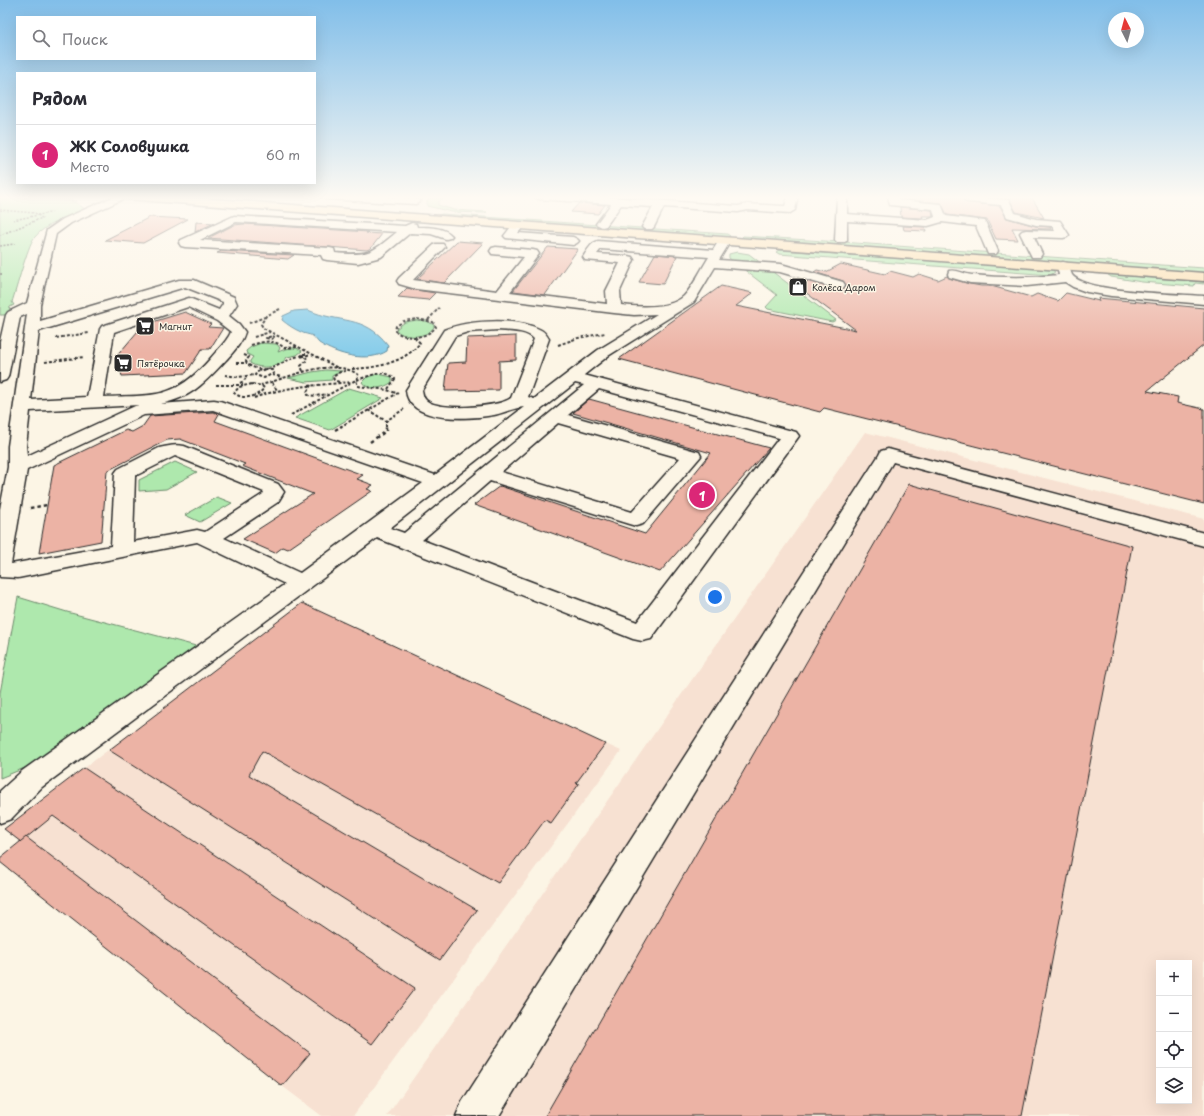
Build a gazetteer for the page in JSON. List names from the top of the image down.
{
  "places": {
    "shop": ["Колёса Даром"],
    "supermarket": ["Магнит", "Пятёрочка"]
  },
  "north": "top",
  "page": {
    "search": "Поиск",
    "heading": "Рядом",
    "list": [
      {
        "mark": "1",
        "name": "ЖК Соловушка",
        "note": "Место",
        "value": "60 m"
      }
    ],
    "pins": "1",
    "map_buttons": ["+", "−"]
  }
}
